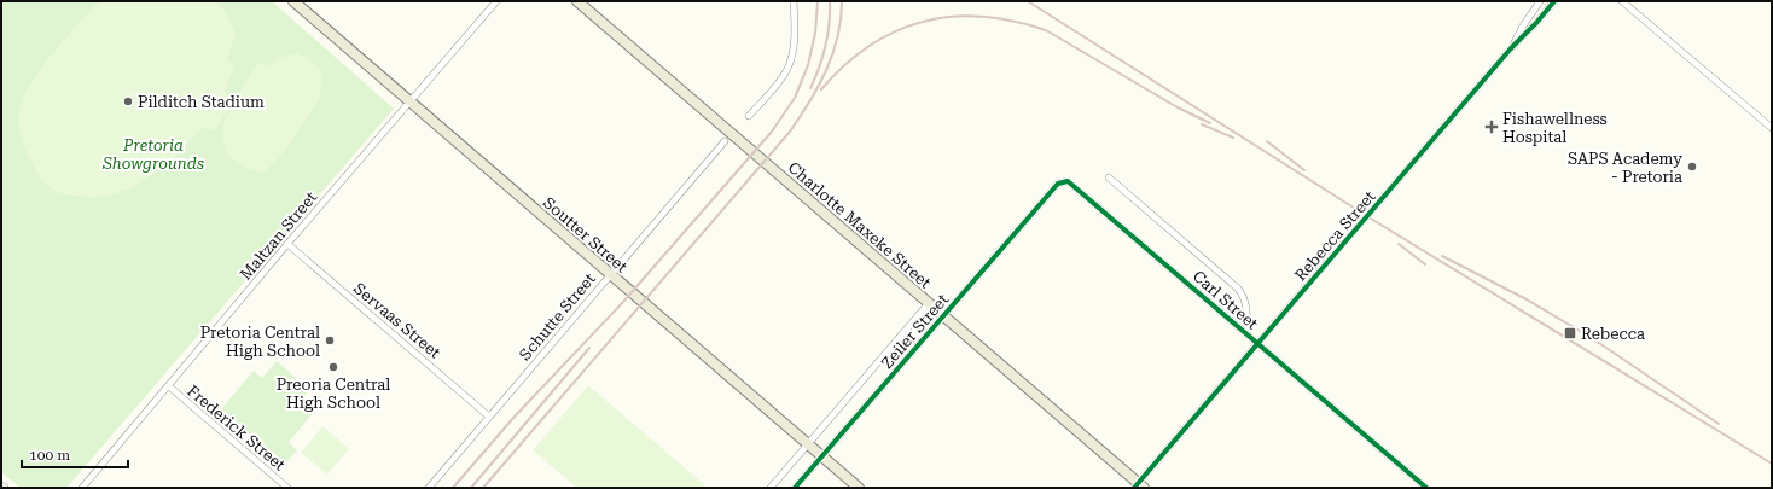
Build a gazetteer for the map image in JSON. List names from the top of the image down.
{
  "streets": {
    "main road": ["Charlotte Maxeke Street", "Soutter Street"],
    "street": [
      "Maltzan Street",
      "Rebecca Street",
      "Carl Street",
      "Schutte Street",
      "Servaas Street",
      "Zeiler Street",
      "Frederick Street"
    ]
  },
  "crossings": [
    ["Charlotte Maxeke Street", "Rebecca Street"],
    ["Charlotte Maxeke Street", "Zeiler Street"],
    ["Soutter Street", "Maltzan Street"],
    ["Soutter Street", "Schutte Street"],
    ["Soutter Street", "Zeiler Street"],
    ["Maltzan Street", "Servaas Street"],
    ["Maltzan Street", "Frederick Street"],
    ["Rebecca Street", "Carl Street"],
    ["Carl Street", "Zeiler Street"],
    ["Schutte Street", "Servaas Street"]
  ],
  "parks": ["Pretoria Showgrounds"],
  "places": {
    "other": [
      "Pilditch Stadium",
      "SAPS Academy - Pretoria",
      "Pretoria Central High School",
      "Preoria Central High School"
    ],
    "health": ["Fishawellness Hospital"],
    "transit": ["Rebecca"]
  },
  "scale_bar": "100 m"
}
